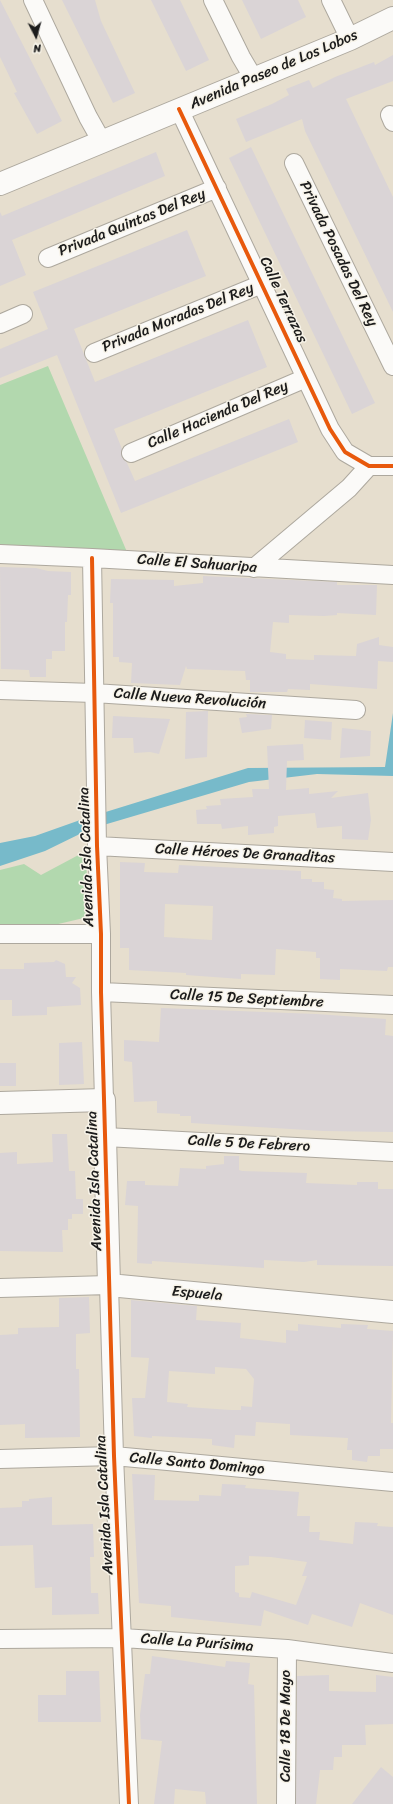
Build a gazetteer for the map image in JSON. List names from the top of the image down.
{
  "streets": {
    "street": [
      "Avenida Paseo de Los Lobos",
      "Privada Quintas Del Rey",
      "Privada Posadas Del Rey",
      "Calle Terrazas",
      "Privada Moradas Del Rey",
      "Calle Hacienda Del Rey",
      "Calle El Sahuaripa",
      "Calle Nueva Revolución",
      "Calle Héroes De Granaditas",
      "Avenida Isla Catalina",
      "Calle 15 De Septiembre",
      "Calle 5 De Febrero",
      "Espuela",
      "Calle Santo Domingo",
      "Calle La Purísima",
      "Calle 18 De Mayo"
    ]
  },
  "crossings": [
    ["Avenida Paseo de Los Lobos", "Calle Terrazas"],
    ["Privada Quintas Del Rey", "Calle Terrazas"],
    ["Calle Terrazas", "Privada Moradas Del Rey"],
    ["Calle Terrazas", "Calle Hacienda Del Rey"],
    ["Calle El Sahuaripa", "Avenida Isla Catalina"],
    ["Calle Nueva Revolución", "Avenida Isla Catalina"],
    ["Calle Héroes De Granaditas", "Avenida Isla Catalina"],
    ["Avenida Isla Catalina", "Calle 15 De Septiembre"],
    ["Avenida Isla Catalina", "Calle 5 De Febrero"],
    ["Avenida Isla Catalina", "Espuela"],
    ["Avenida Isla Catalina", "Calle Santo Domingo"],
    ["Avenida Isla Catalina", "Calle La Purísima"],
    ["Calle La Purísima", "Calle 18 De Mayo"]
  ],
  "north": "bottom"
}
